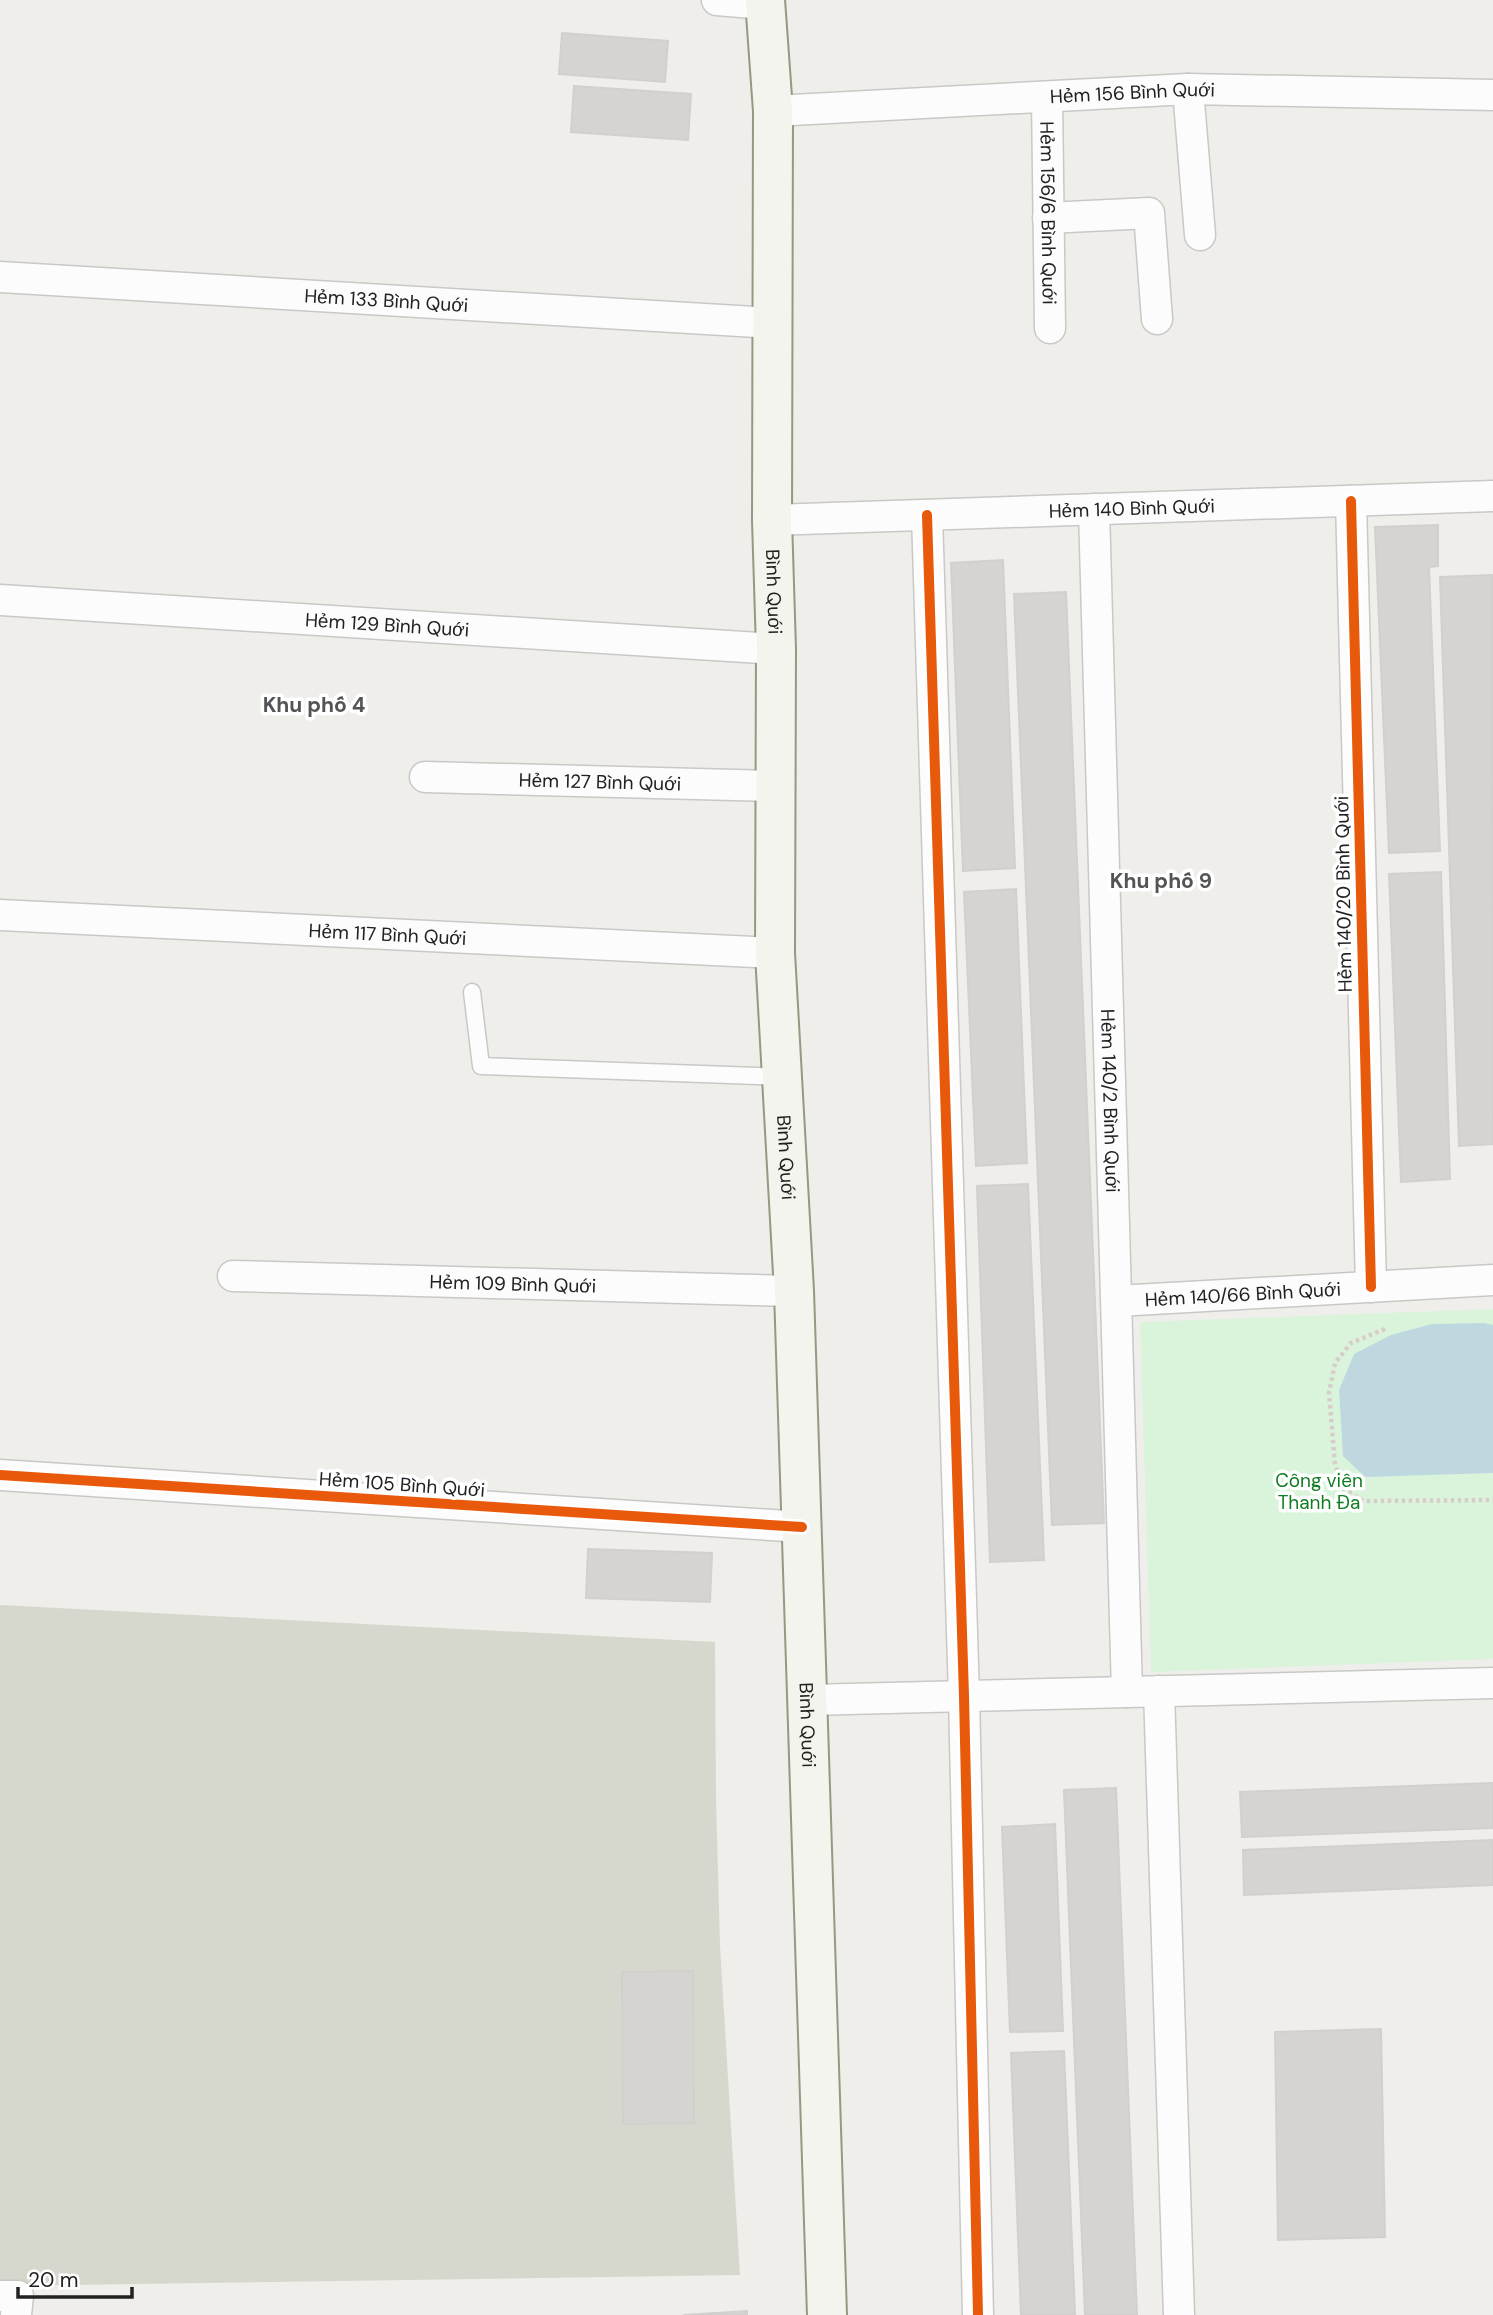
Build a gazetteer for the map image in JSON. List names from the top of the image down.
{
  "streets": {
    "main road": ["Bình Quới"],
    "street": [
      "Hẻm 156 Bình Quới",
      "Hẻm 156/6 Bình Quới",
      "Hẻm 133 Bình Quới",
      "Hẻm 140 Bình Quới",
      "Hẻm 129 Bình Quới",
      "Hẻm 127 Bình Quới",
      "Hẻm 140/20 Bình Quới",
      "Hẻm 117 Bình Quới",
      "Hẻm 140/2 Bình Quới",
      "Hẻm 109 Bình Quới",
      "Hẻm 140/66 Bình Quới",
      "Hẻm 105 Bình Quới"
    ]
  },
  "crossings": [
    ["Hẻm 156 Bình Quới", "Hẻm 156/6 Bình Quới"],
    ["Hẻm 156 Bình Quới", "Bình Quới"],
    ["Hẻm 133 Bình Quới", "Bình Quới"],
    ["Hẻm 140 Bình Quới", "Bình Quới"],
    ["Hẻm 140 Bình Quới", "Hẻm 140/20 Bình Quới"],
    ["Hẻm 140 Bình Quới", "Hẻm 140/2 Bình Quới"],
    ["Bình Quới", "Hẻm 129 Bình Quới"],
    ["Bình Quới", "Hẻm 127 Bình Quới"],
    ["Bình Quới", "Hẻm 117 Bình Quới"],
    ["Bình Quới", "Hẻm 109 Bình Quới"],
    ["Bình Quới", "Hẻm 105 Bình Quới"],
    ["Hẻm 140/20 Bình Quới", "Hẻm 140/66 Bình Quới"],
    ["Hẻm 140/2 Bình Quới", "Hẻm 140/66 Bình Quới"]
  ],
  "districts": ["Khu phố 4", "Khu phố 9"],
  "parks": ["Công viên Thanh Đa"],
  "scale_bar": "20 m"
}
